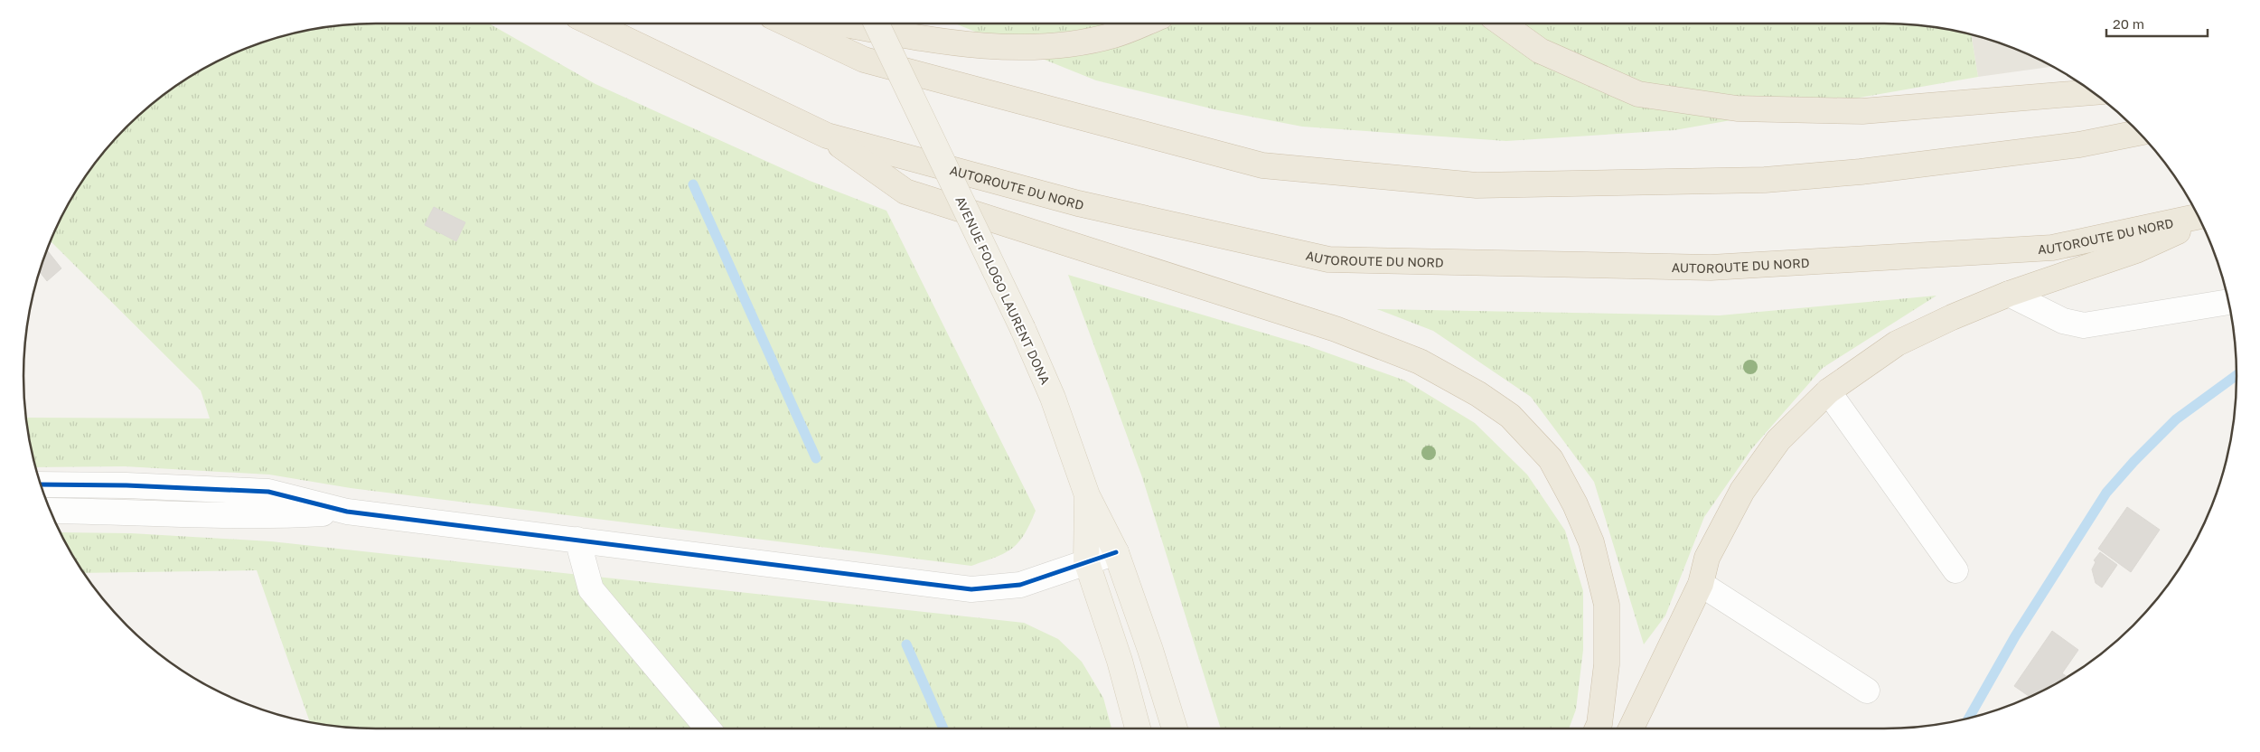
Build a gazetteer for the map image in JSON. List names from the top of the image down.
{
  "streets": {
    "highway": ["AUTOROUTE DU NORD"],
    "main road": ["AVENUE FOLOGO LAURENT DONA"]
  },
  "scale_bar": "20 m"
}
